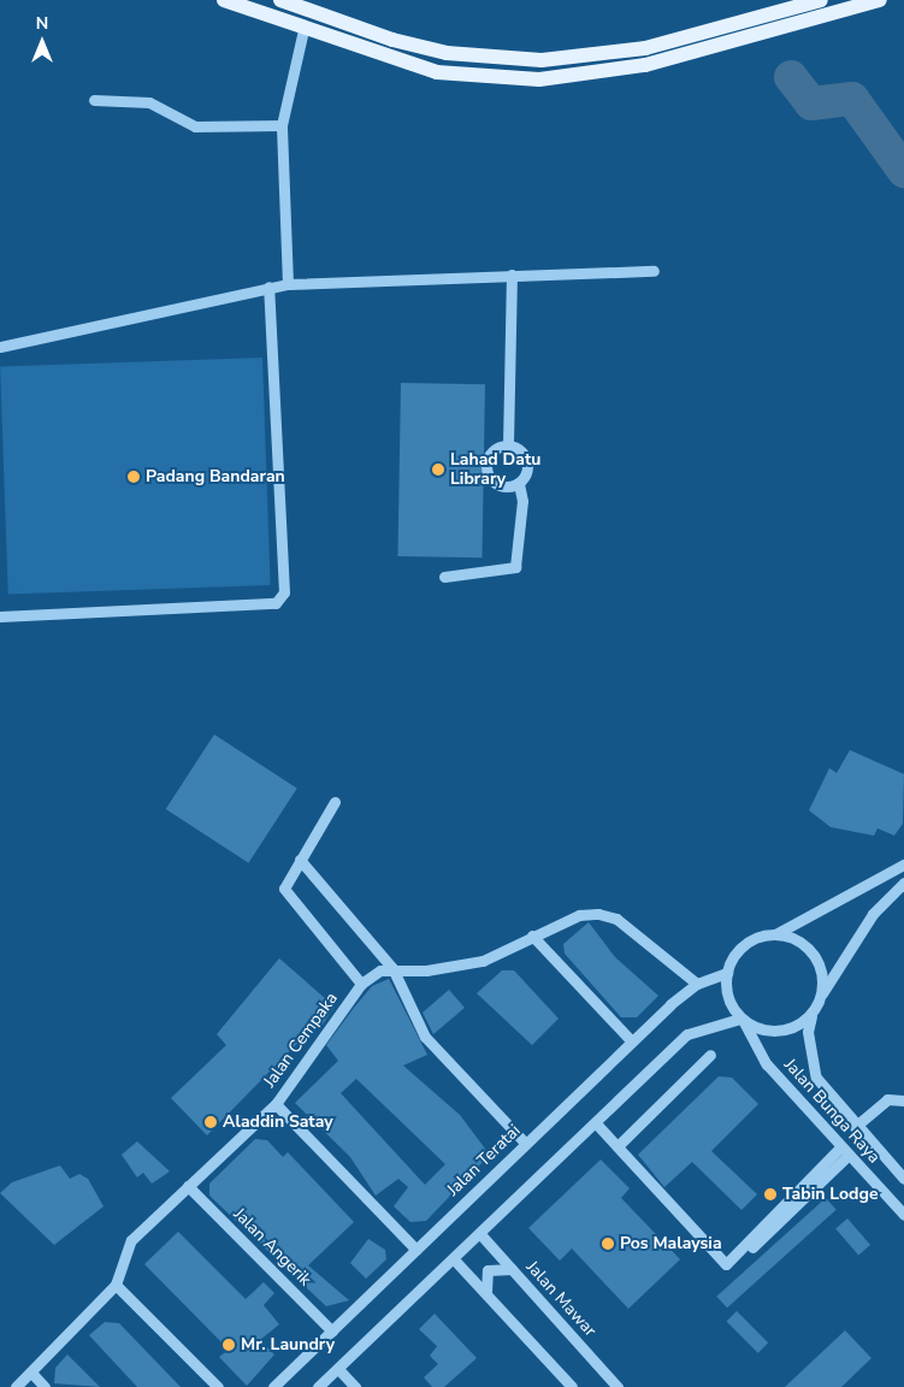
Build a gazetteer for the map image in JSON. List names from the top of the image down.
{
  "streets": {
    "street": [
      "Jalan Cempaka",
      "Jalan Bunga Raya",
      "Jalan Teratai",
      "Jalan Angerik",
      "Jalan Mawar"
    ]
  },
  "crossings": [
    ["Jalan Cempaka", "Jalan Angerik"],
    ["Jalan Bunga Raya", "Jalan Teratai"],
    ["Jalan Teratai", "Jalan Angerik"]
  ],
  "places": [
    "Lahad Datu Library",
    "Padang Bandaran",
    "Aladdin Satay",
    "Tabin Lodge",
    "Pos Malaysia",
    "Mr. Laundry"
  ],
  "north": "top"
}
